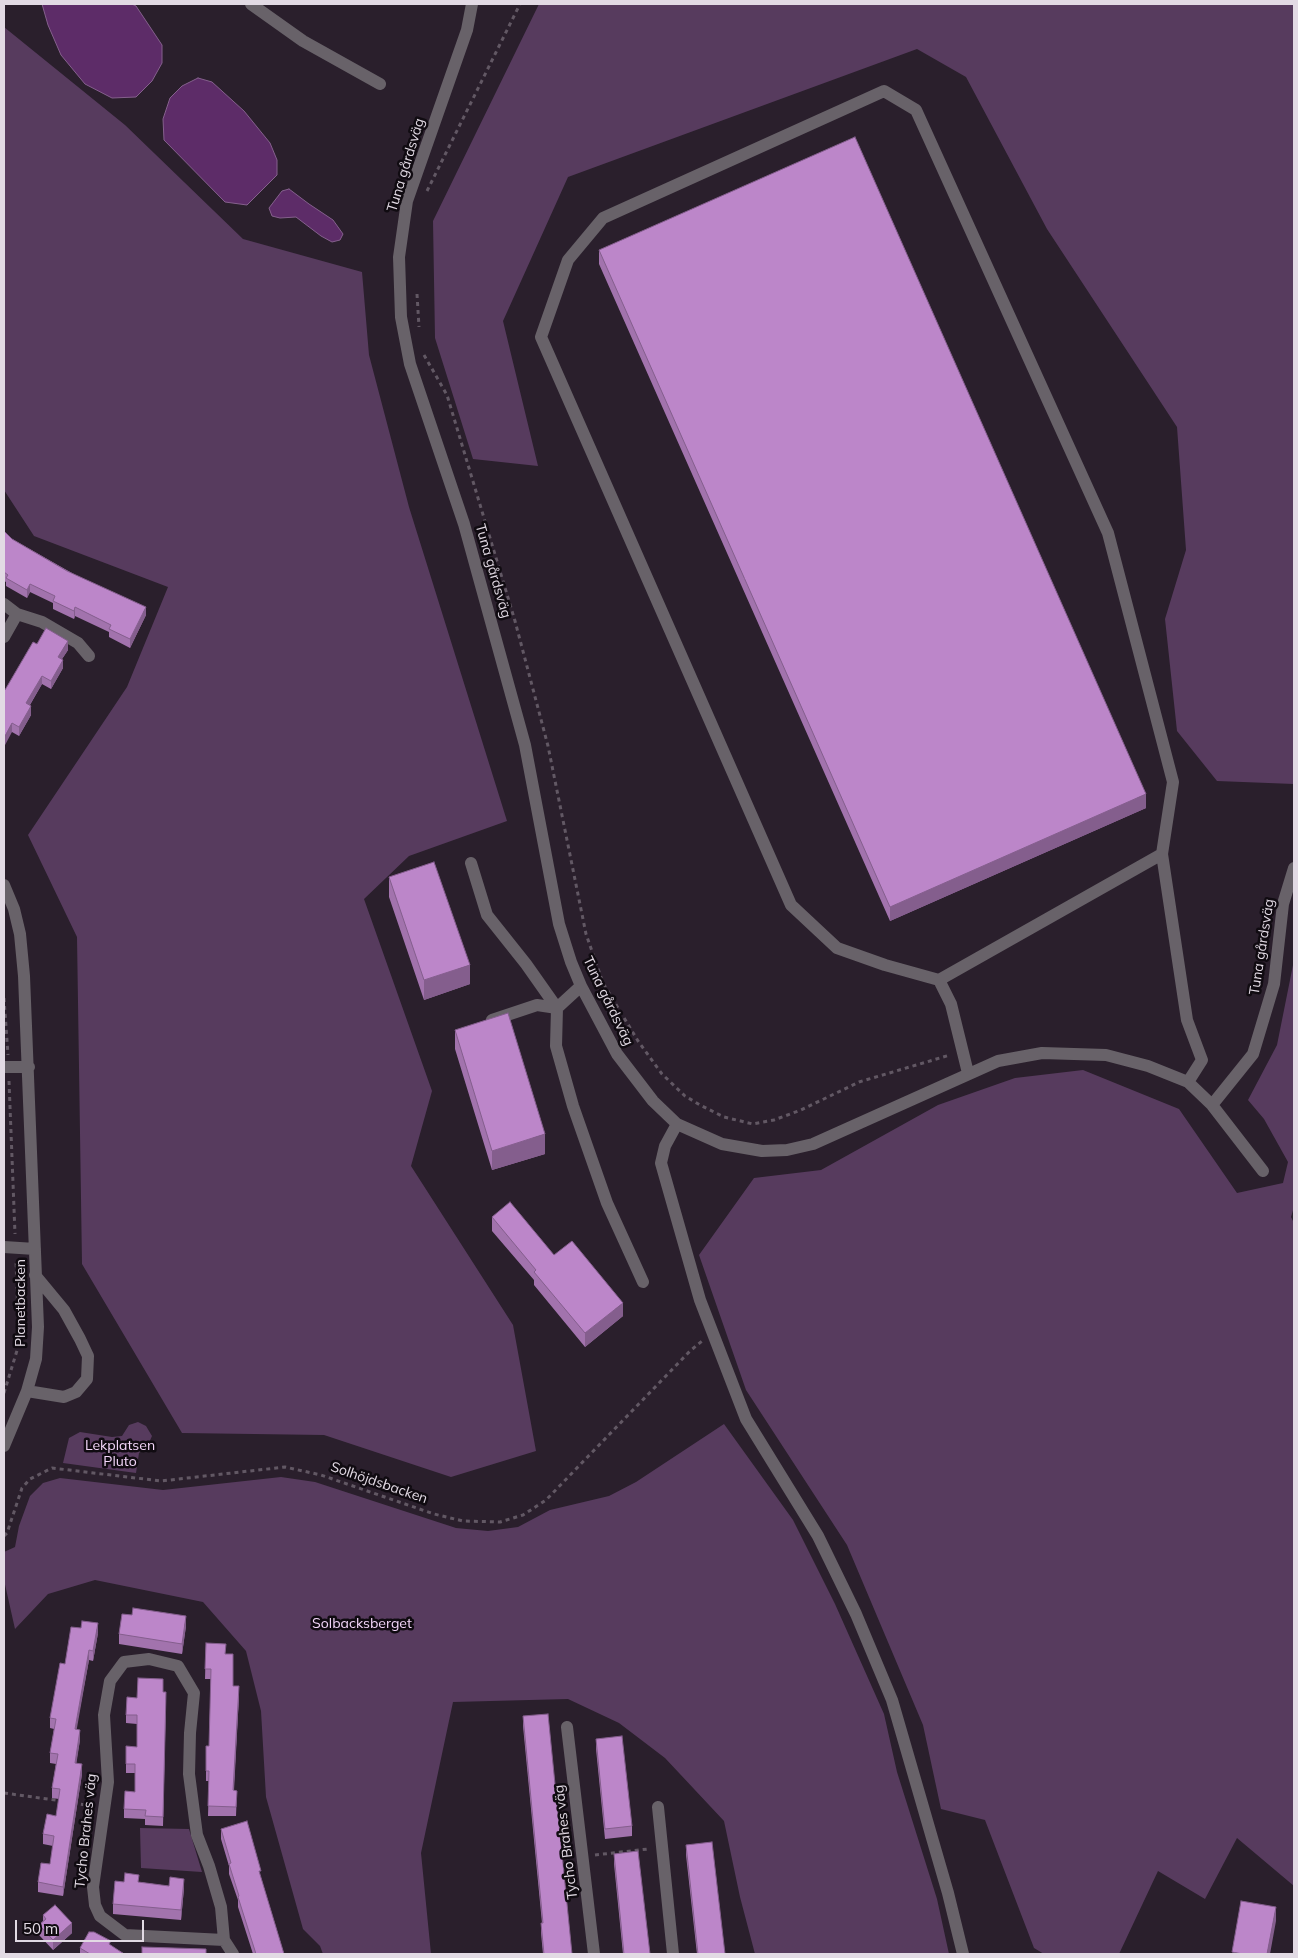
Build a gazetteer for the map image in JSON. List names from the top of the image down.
{
  "streets": {
    "street": ["Tuna gårdsväg", "Planetbacken", "Tycho Brahes väg"],
    "path": ["Solhöjdsbacken"]
  },
  "parks": ["Lekplatsen Pluto", "Solbacksberget"],
  "scale_bar": "50 m"
}
